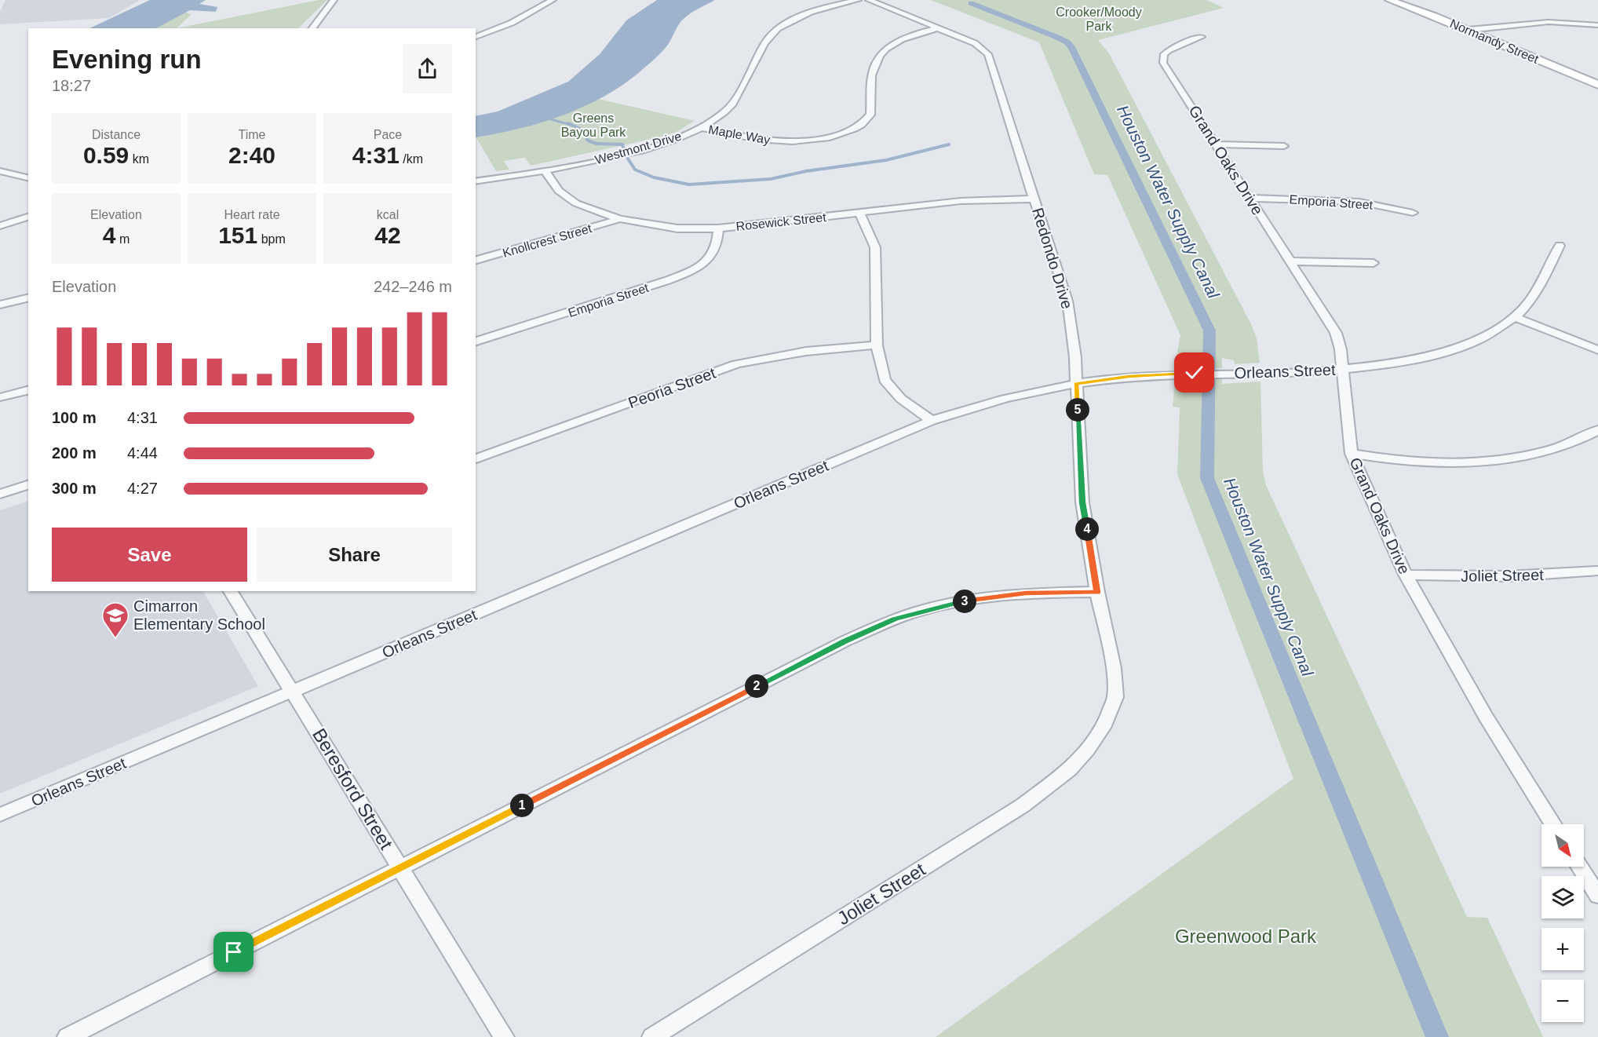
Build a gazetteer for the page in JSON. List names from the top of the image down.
{
  "streets": {
    "main road": ["Normandy Street"],
    "street": [
      "Maple Way",
      "Westmont Drive",
      "Grand Oaks Drive",
      "Emporia Street",
      "Rosewick Street",
      "Knollcrest Street",
      "Redondo Drive",
      "Orleans Street",
      "Peoria Street",
      "Joliet Street",
      "Beresford Street"
    ]
  },
  "crossings": [
    ["Maple Way", "Westmont Drive"],
    ["Maple Way", "Redondo Drive"],
    ["Westmont Drive", "Rosewick Street"],
    ["Grand Oaks Drive", "Emporia Street"],
    ["Grand Oaks Drive", "Orleans Street"],
    ["Grand Oaks Drive", "Joliet Street"],
    ["Emporia Street", "Rosewick Street"],
    ["Rosewick Street", "Knollcrest Street"],
    ["Rosewick Street", "Redondo Drive"],
    ["Redondo Drive", "Orleans Street"],
    ["Redondo Drive", "Joliet Street"],
    ["Orleans Street", "Beresford Street"]
  ],
  "water": ["Houston Water Supply Canal"],
  "parks": ["Crooker/Moody Park", "Greens Bayou Park", "Greenwood Park"],
  "places": {
    "school or university": ["Cimarron Elementary School"]
  },
  "north": "bottom right",
  "page": {
    "heading": ["Evening run", "18:27"],
    "stats": [
      ["Distance", "0.59 km"],
      ["Time", "2:40"],
      ["Pace", "4:31 /km"],
      ["Elevation", "4 m"],
      ["Heart rate", "151 bpm"],
      ["kcal", "42"]
    ],
    "chart": ["Elevation", "242–246 m"],
    "pins": [
      "5",
      "4",
      "3",
      "2",
      "1"
    ],
    "list": [
      {
        "name": "100 m",
        "note": "4:31"
      },
      {
        "name": "200 m",
        "note": "4:44"
      },
      {
        "name": "300 m",
        "note": "4:27"
      }
    ],
    "buttons": ["Save", "Share"],
    "map_buttons": ["+", "−"]
  }
}
